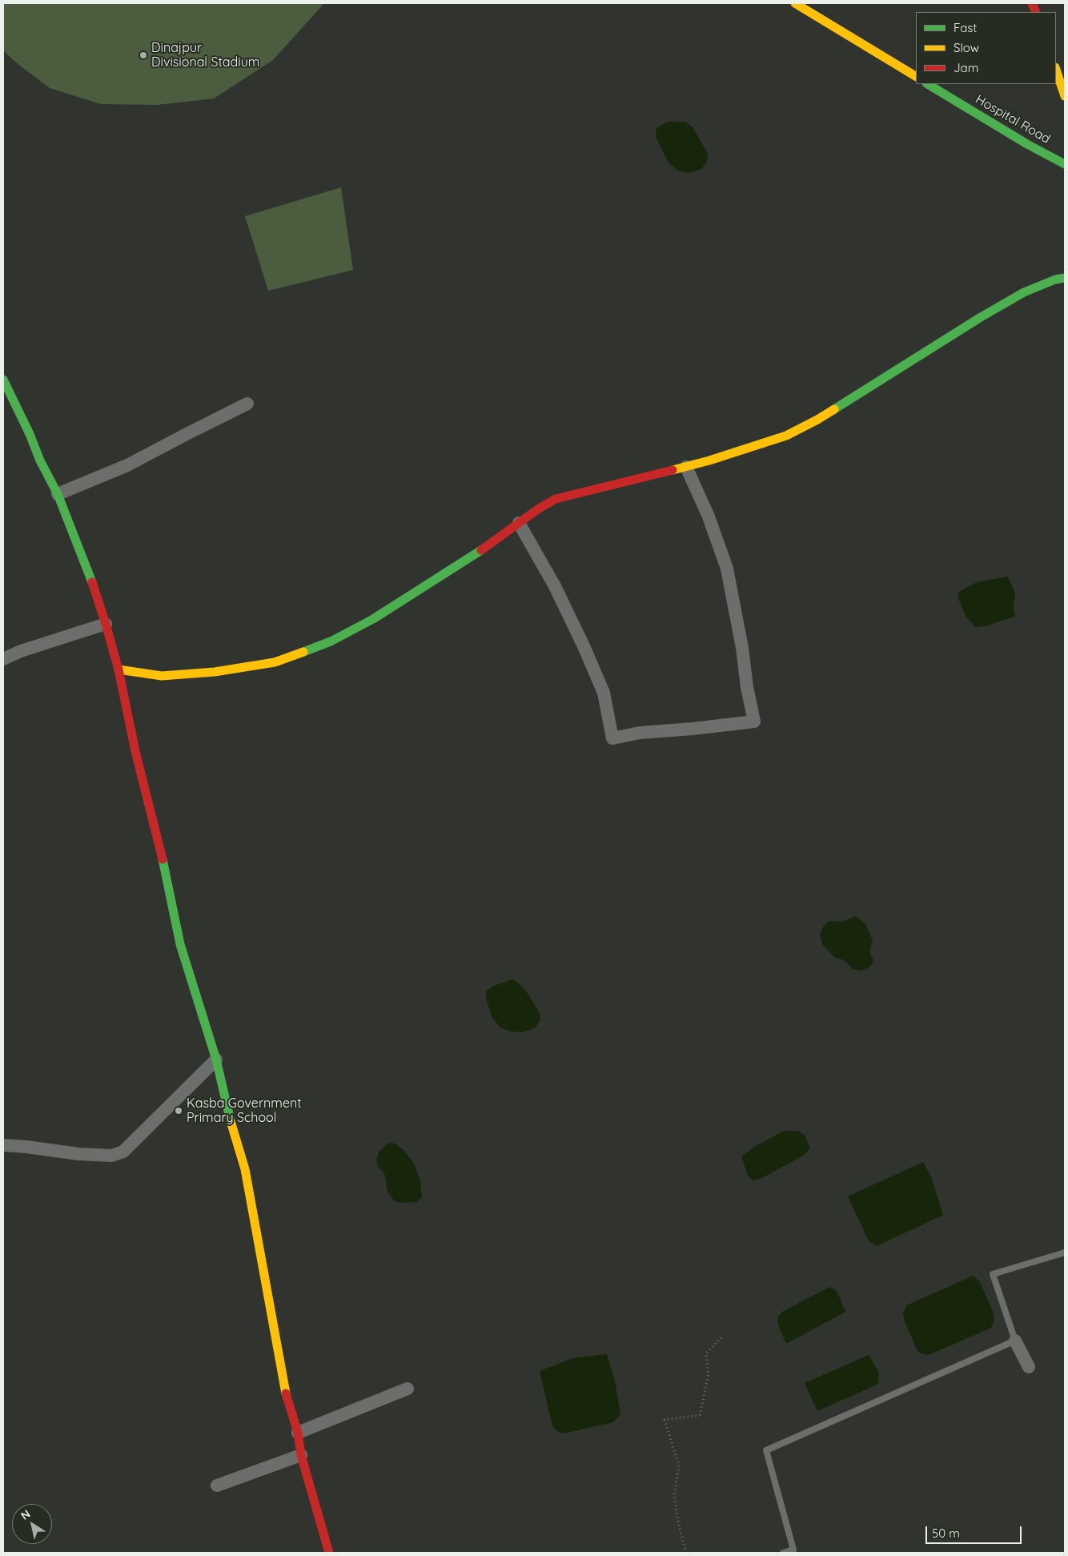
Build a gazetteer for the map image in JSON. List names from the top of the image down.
{
  "streets": {
    "street": ["Hospital Road"]
  },
  "places": ["Dinajpur Divisional Stadium", "Kasba Government Primary School"],
  "legend": ["Fast", "Slow", "Jam"],
  "scale_bar": "50 m",
  "north": "top left"
}
